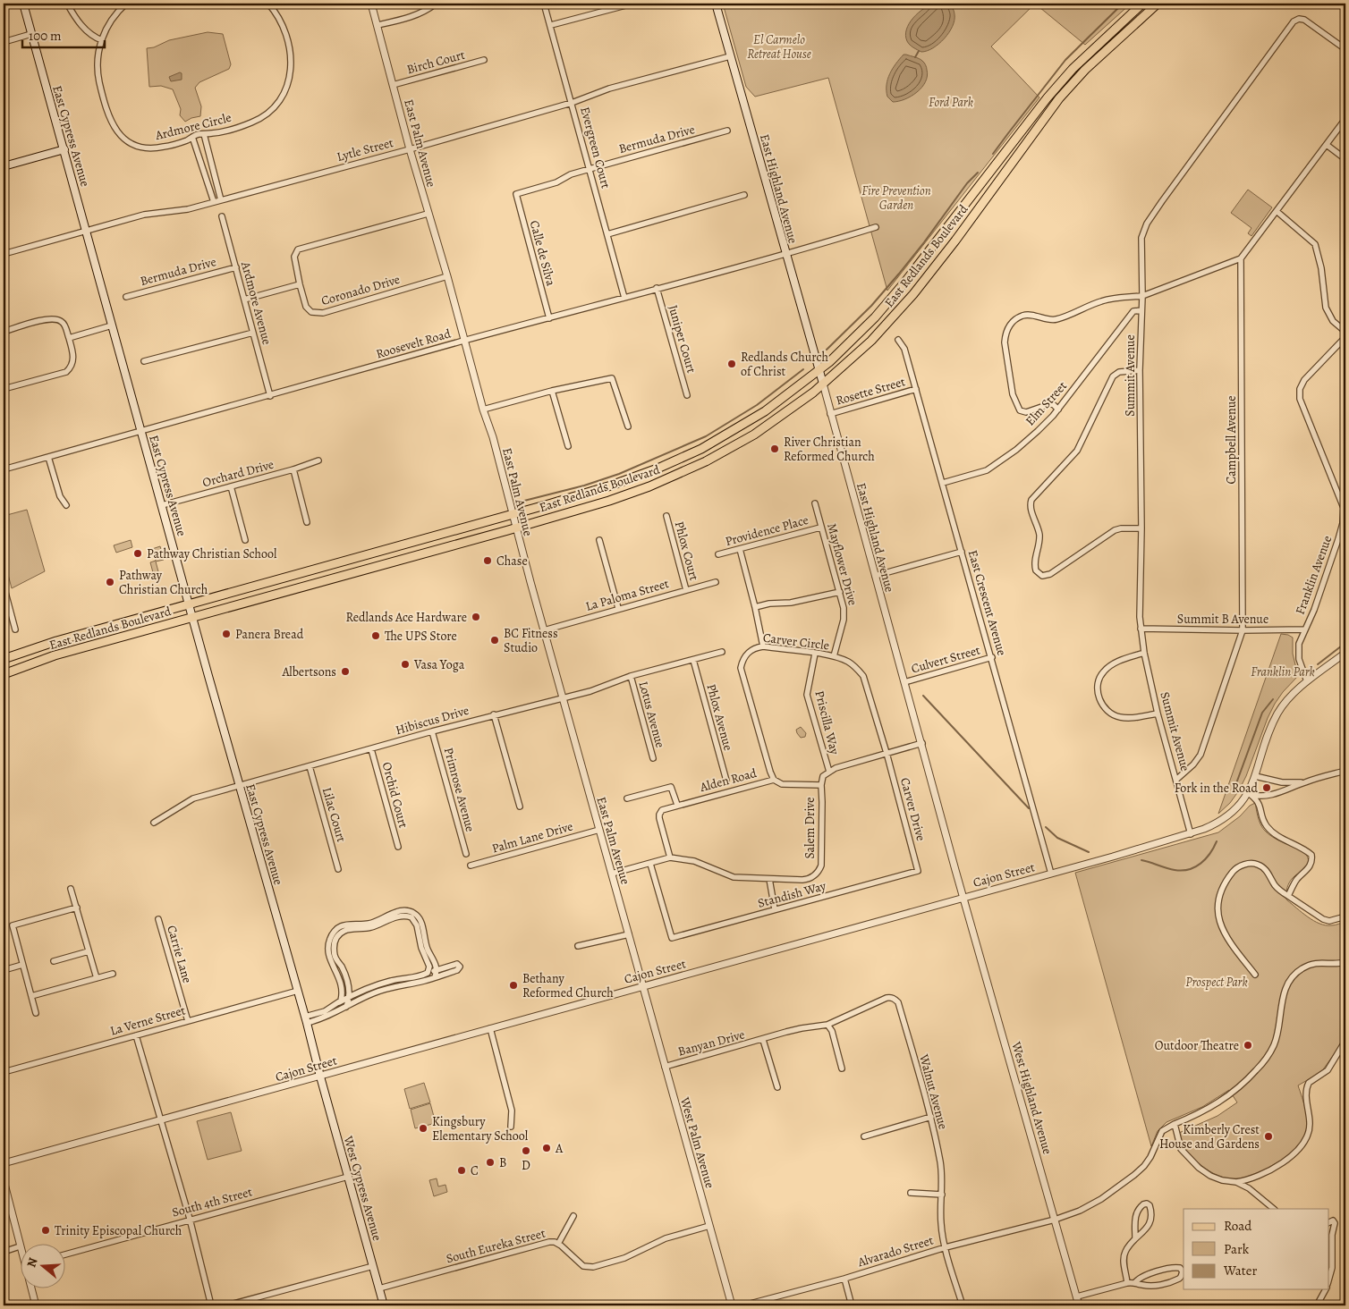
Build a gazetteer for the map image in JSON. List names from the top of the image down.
{
  "streets": {
    "main road": [
      "East Cypress Avenue",
      "East Highland Avenue",
      "East Redlands Boulevard",
      "West Cypress Avenue"
    ],
    "street": [
      "Birch Court",
      "Ardmore Circle",
      "Bermuda Drive",
      "East Palm Avenue",
      "Evergreen Court",
      "Lytle Street",
      "Calle de Silva",
      "Coronado Drive",
      "Ardmore Avenue",
      "Juniper Court",
      "Roosevelt Road",
      "Summit Avenue",
      "Rosette Street",
      "Elm Street",
      "Campbell Avenue",
      "Orchard Drive",
      "Providence Place",
      "Phlox Court",
      "Mayflower Drive",
      "Franklin Avenue",
      "La Paloma Street",
      "East Crescent Avenue",
      "Summit B Avenue",
      "Carver Circle",
      "Culvert Street",
      "Lotus Avenue",
      "Phlox Avenue",
      "Hibiscus Drive",
      "Priscilla Way",
      "Alden Road",
      "Primrose Avenue",
      "Orchid Court",
      "Carver Drive",
      "Lilac Court",
      "Salem Drive",
      "Palm Lane Drive",
      "Cajon Street",
      "Standish Way",
      "Carrie Lane",
      "La Verne Street",
      "Banyan Drive",
      "Walnut Avenue",
      "West Highland Avenue",
      "West Palm Avenue",
      "South 4th Street",
      "South Eureka Street",
      "Alvarado Street"
    ]
  },
  "crossings": [
    ["Birch Court", "East Palm Avenue"],
    ["East Cypress Avenue", "Lytle Street"],
    ["East Cypress Avenue", "East Redlands Boulevard"],
    ["East Cypress Avenue", "Roosevelt Road"],
    ["East Cypress Avenue", "Orchard Drive"],
    ["East Cypress Avenue", "Hibiscus Drive"],
    ["East Cypress Avenue", "Cajon Street"],
    ["East Cypress Avenue", "La Verne Street"],
    ["East Cypress Avenue", "West Cypress Avenue"],
    ["Bermuda Drive", "Evergreen Court"],
    ["Bermuda Drive", "Calle de Silva"],
    ["Bermuda Drive", "Ardmore Avenue"],
    ["East Palm Avenue", "Lytle Street"],
    ["East Palm Avenue", "East Redlands Boulevard"],
    ["East Palm Avenue", "Coronado Drive"],
    ["East Palm Avenue", "Roosevelt Road"],
    ["East Palm Avenue", "La Paloma Street"],
    ["East Palm Avenue", "Hibiscus Drive"],
    ["East Palm Avenue", "Palm Lane Drive"],
    ["East Palm Avenue", "Cajon Street"],
    ["East Palm Avenue", "West Palm Avenue"],
    ["Evergreen Court", "Lytle Street"],
    ["Evergreen Court", "Roosevelt Road"],
    ["Lytle Street", "East Highland Avenue"],
    ["East Highland Avenue", "East Redlands Boulevard"],
    ["East Highland Avenue", "Roosevelt Road"],
    ["East Highland Avenue", "Rosette Street"],
    ["East Highland Avenue", "Culvert Street"],
    ["East Highland Avenue", "Cajon Street"],
    ["East Highland Avenue", "West Highland Avenue"],
    ["Calle de Silva", "Roosevelt Road"],
    ["Ardmore Avenue", "Roosevelt Road"],
    ["Juniper Court", "Roosevelt Road"],
    ["Summit Avenue", "Elm Street"],
    ["Summit Avenue", "Campbell Avenue"],
    ["Summit Avenue", "Summit B Avenue"],
    ["Summit Avenue", "Cajon Street"],
    ["Rosette Street", "East Crescent Avenue"],
    ["Elm Street", "East Crescent Avenue"],
    ["Campbell Avenue", "Summit B Avenue"],
    ["Providence Place", "Mayflower Drive"],
    ["Phlox Court", "La Paloma Street"],
    ["Mayflower Drive", "Carver Circle"],
    ["Franklin Avenue", "Summit B Avenue"],
    ["East Crescent Avenue", "Culvert Street"],
    ["East Crescent Avenue", "Cajon Street"],
    ["Carver Circle", "Priscilla Way"],
    ["Carver Circle", "Alden Road"],
    ["Carver Circle", "Carver Drive"],
    ["Lotus Avenue", "Hibiscus Drive"],
    ["Phlox Avenue", "Hibiscus Drive"],
    ["Hibiscus Drive", "Primrose Avenue"],
    ["Hibiscus Drive", "Orchid Court"],
    ["Hibiscus Drive", "Lilac Court"],
    ["Alden Road", "Salem Drive"],
    ["Carver Drive", "Standish Way"],
    ["Cajon Street", "West Highland Avenue"],
    ["Cajon Street", "West Palm Avenue"],
    ["Cajon Street", "West Cypress Avenue"],
    ["Carrie Lane", "La Verne Street"],
    ["Banyan Drive", "Walnut Avenue"],
    ["Banyan Drive", "West Palm Avenue"],
    ["Walnut Avenue", "Alvarado Street"],
    ["West Highland Avenue", "Alvarado Street"],
    ["West Palm Avenue", "South Eureka Street"],
    ["West Cypress Avenue", "South 4th Street"],
    ["West Cypress Avenue", "South Eureka Street"]
  ],
  "parks": [
    "El Carmelo Retreat House",
    "Ford Park",
    "Fire Prevention Garden",
    "Franklin Park",
    "Prospect Park"
  ],
  "places": [
    "Redlands Church of Christ",
    "River Christian Reformed Church",
    "Pathway Christian School",
    "Chase",
    "Pathway Christian Church",
    "Redlands Ace Hardware",
    "Panera Bread",
    "The UPS Store",
    "BC Fitness Studio",
    "Vasa Yoga",
    "Albertsons",
    "Fork in the Road",
    "Bethany Reformed Church",
    "Outdoor Theatre",
    "Kingsbury Elementary School",
    "Kimberly Crest House and Gardens",
    "A",
    "D",
    "B",
    "C",
    "Trinity Episcopal Church"
  ],
  "legend": ["Road", "Park", "Water"],
  "scale_bar": "100 m",
  "north": "left"
}
